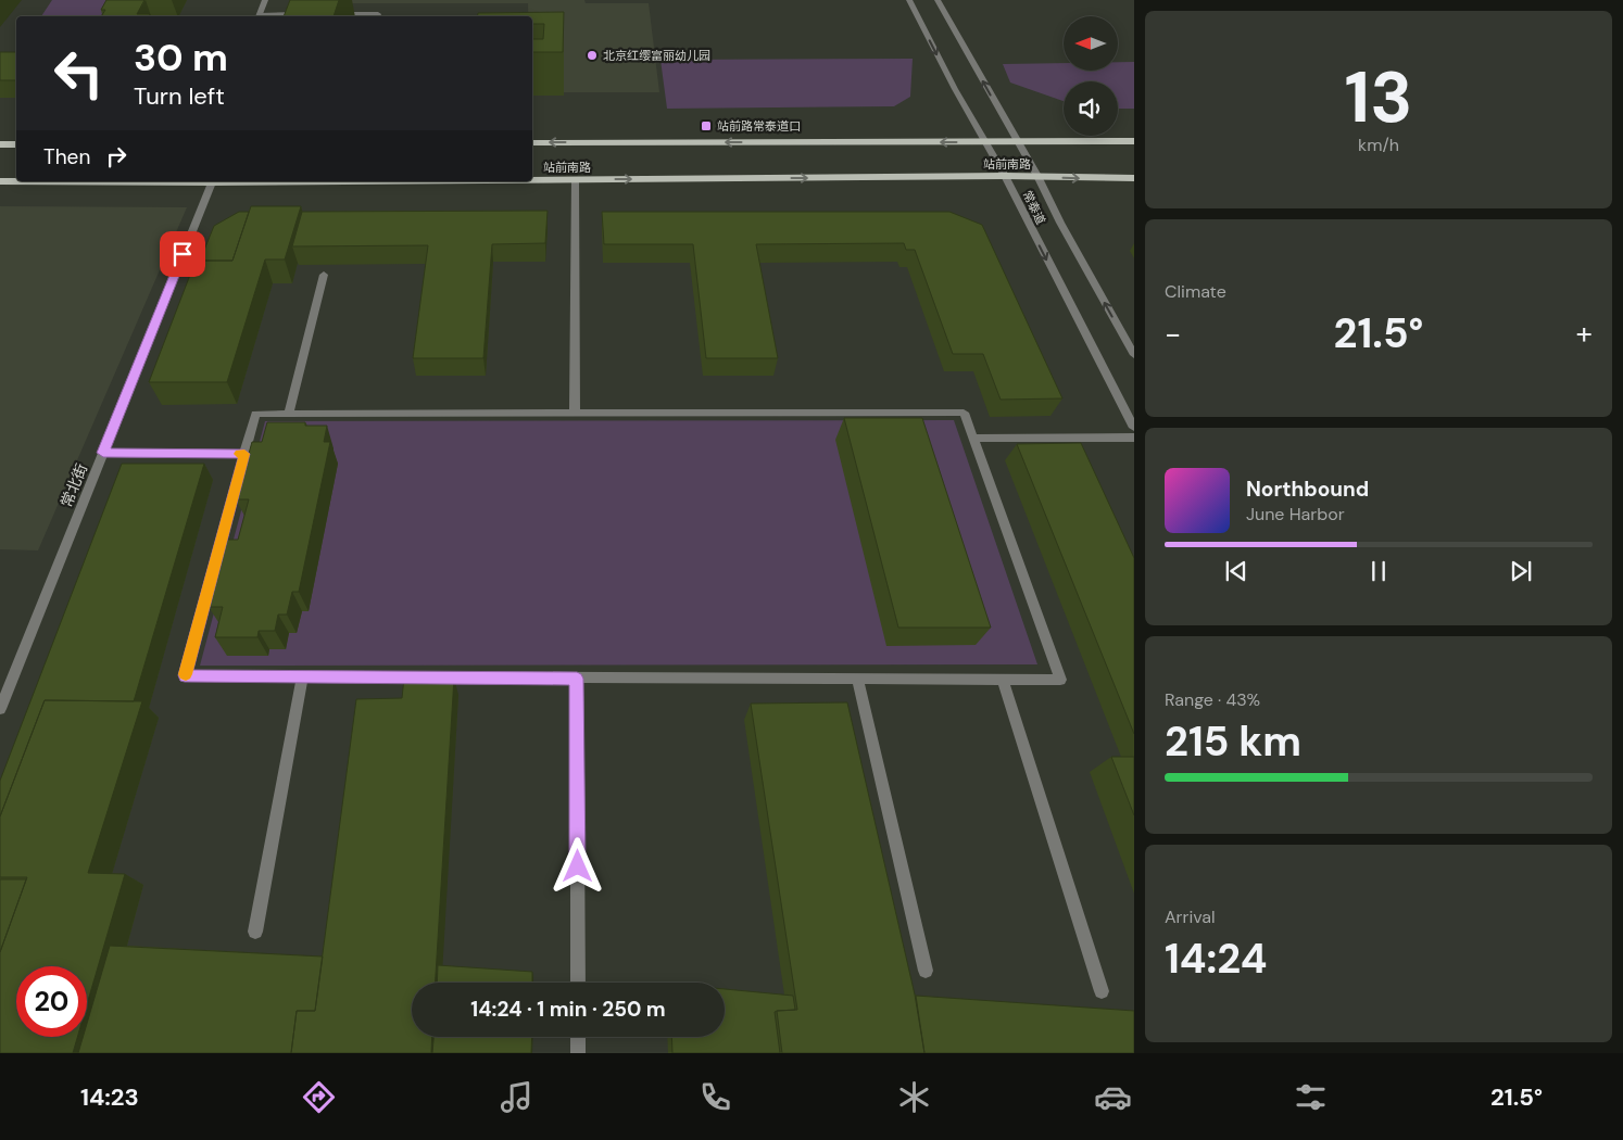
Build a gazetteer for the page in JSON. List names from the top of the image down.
{
  "streets": {
    "main road": ["站前南路"],
    "street": ["常泰道", "常北街"]
  },
  "crossings": [
    ["站前南路", "常泰道"]
  ],
  "places": {
    "other": ["北京红缨富丽幼儿园"],
    "transit": ["站前路常泰道口"]
  },
  "north": "left",
  "page": {
    "tile": [
      ["13", "km/h"],
      "Climate",
      ["Range · 43%", "215 km"],
      ["Arrival", "14:24"]
    ],
    "turn": ["30 m", "Turn left"],
    "then": "Then",
    "heat": ["−", "21.5°", "+"],
    "song": ["Northbound", "June Harbor"],
    "limit": "20",
    "trip": "14:24 · 1 min · 250 m",
    "tabs": ["14:23", "21.5°"]
  }
}
